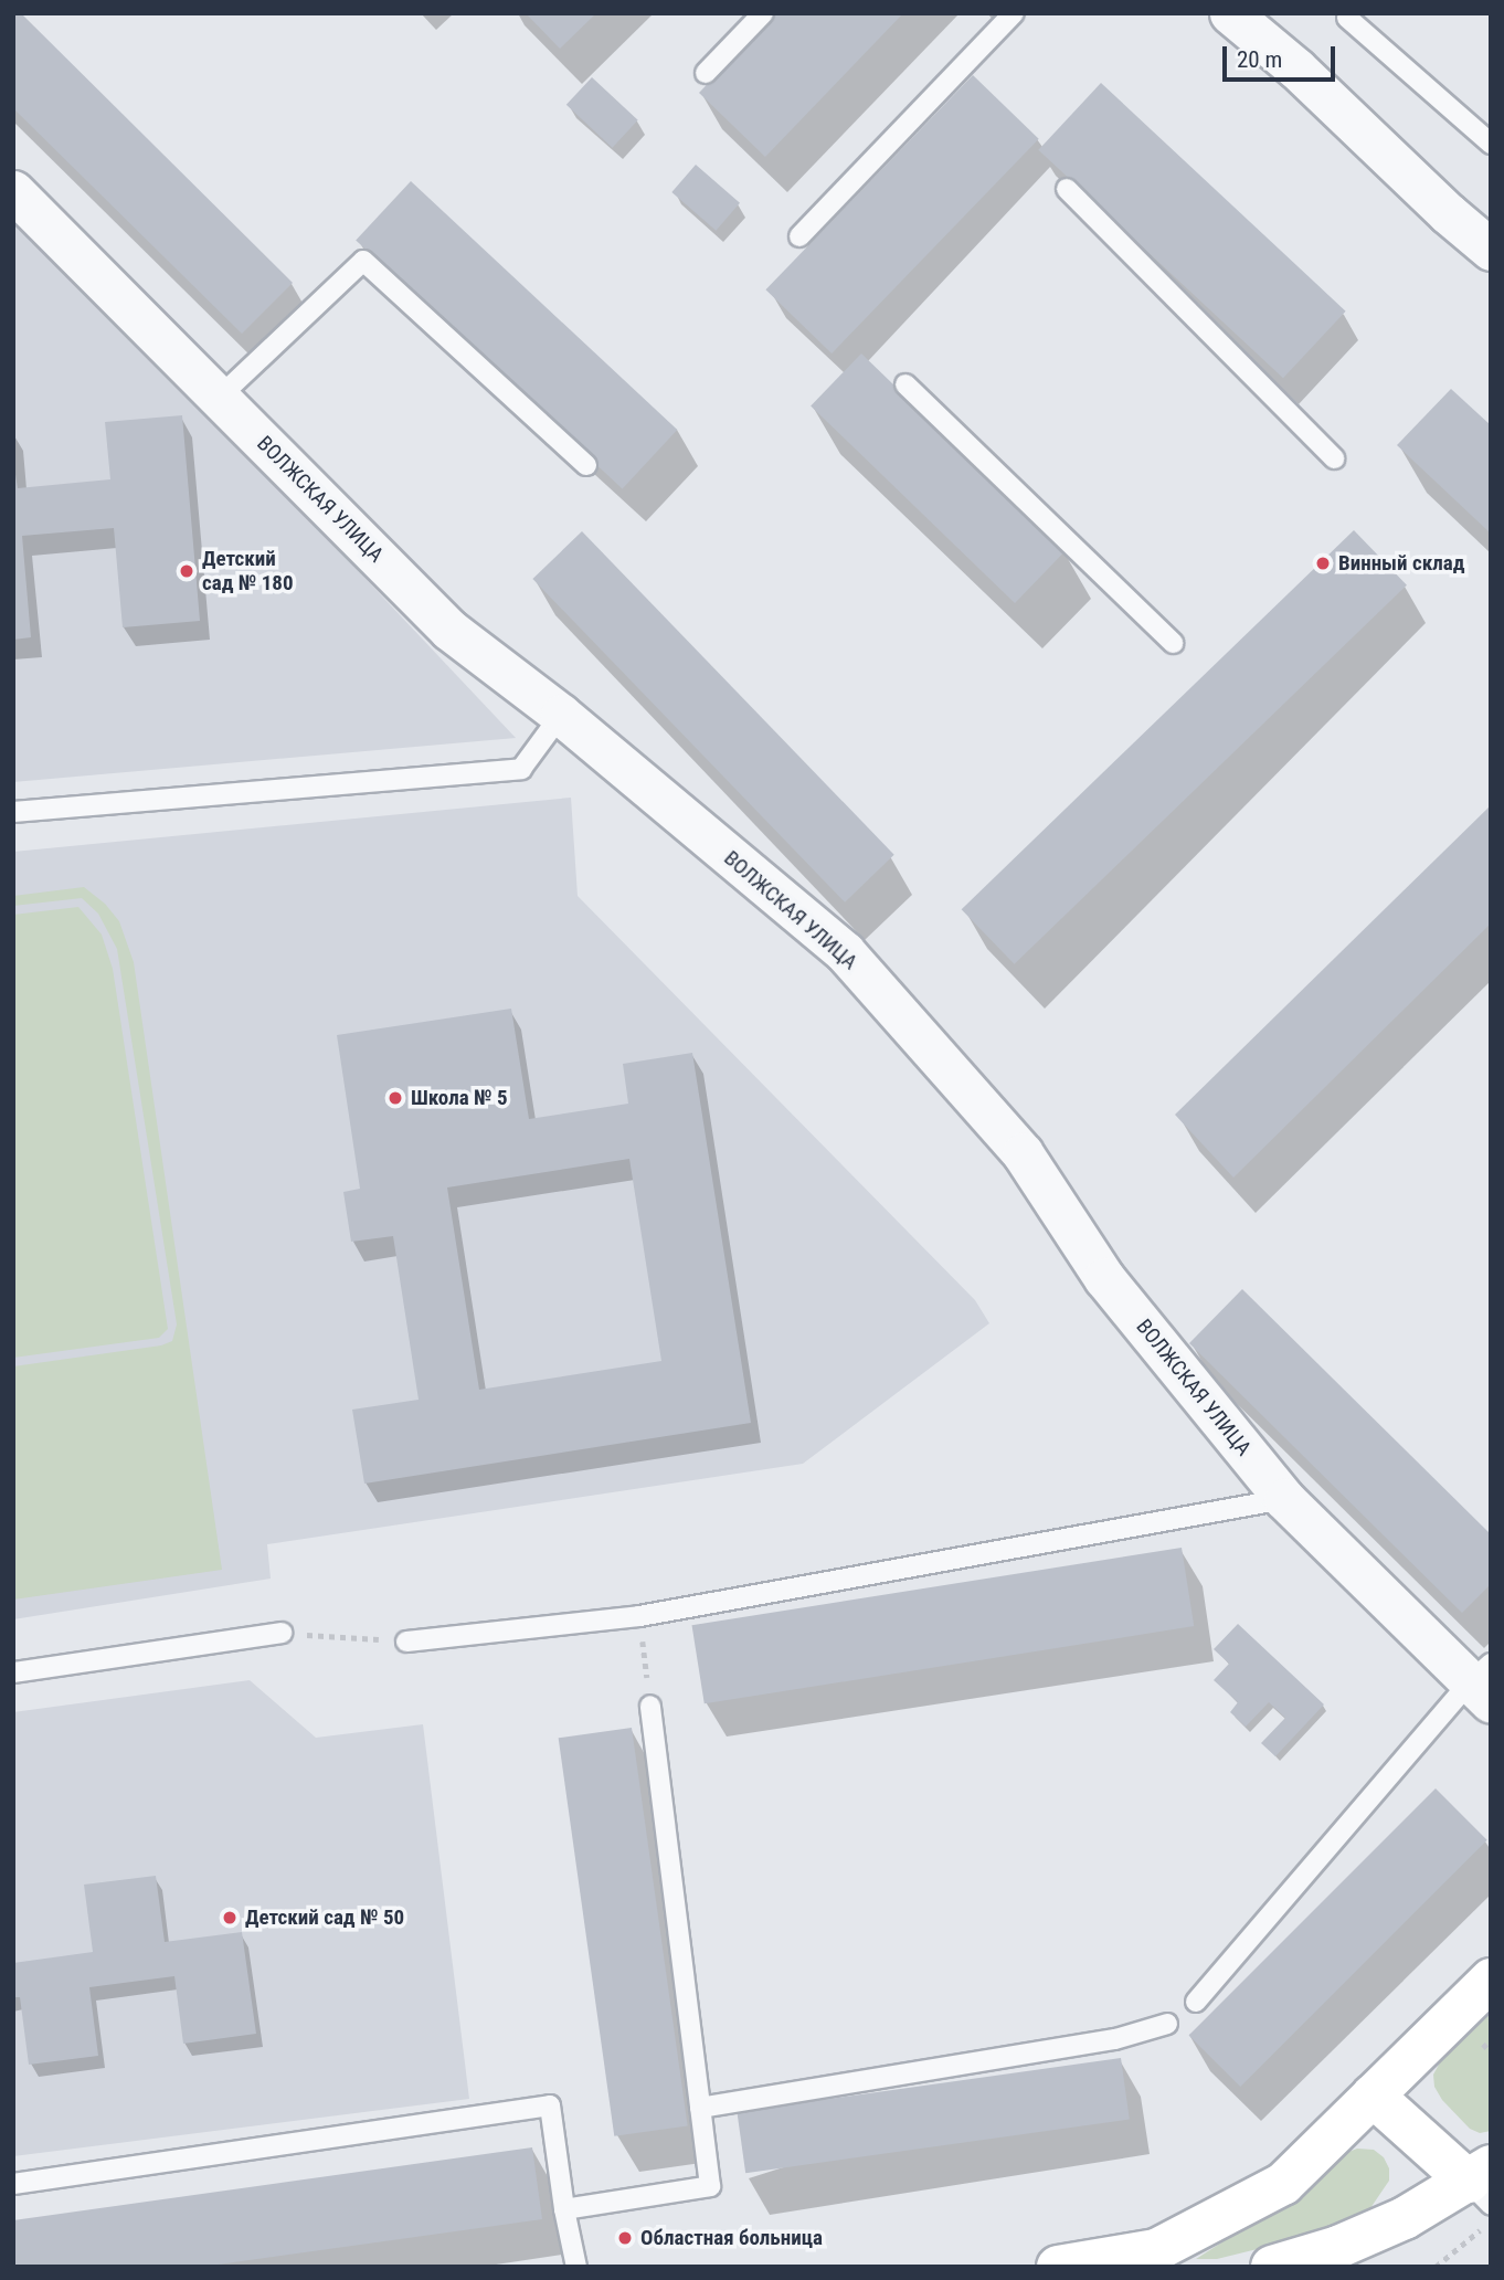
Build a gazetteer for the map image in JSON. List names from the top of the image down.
{
  "streets": {
    "street": ["ВОЛЖСКАЯ УЛИЦА"]
  },
  "places": [
    "Винный склад",
    "Детский сад № 180",
    "Школа № 5",
    "Детский сад № 50",
    "Областная больница"
  ],
  "scale_bar": "20 m"
}
